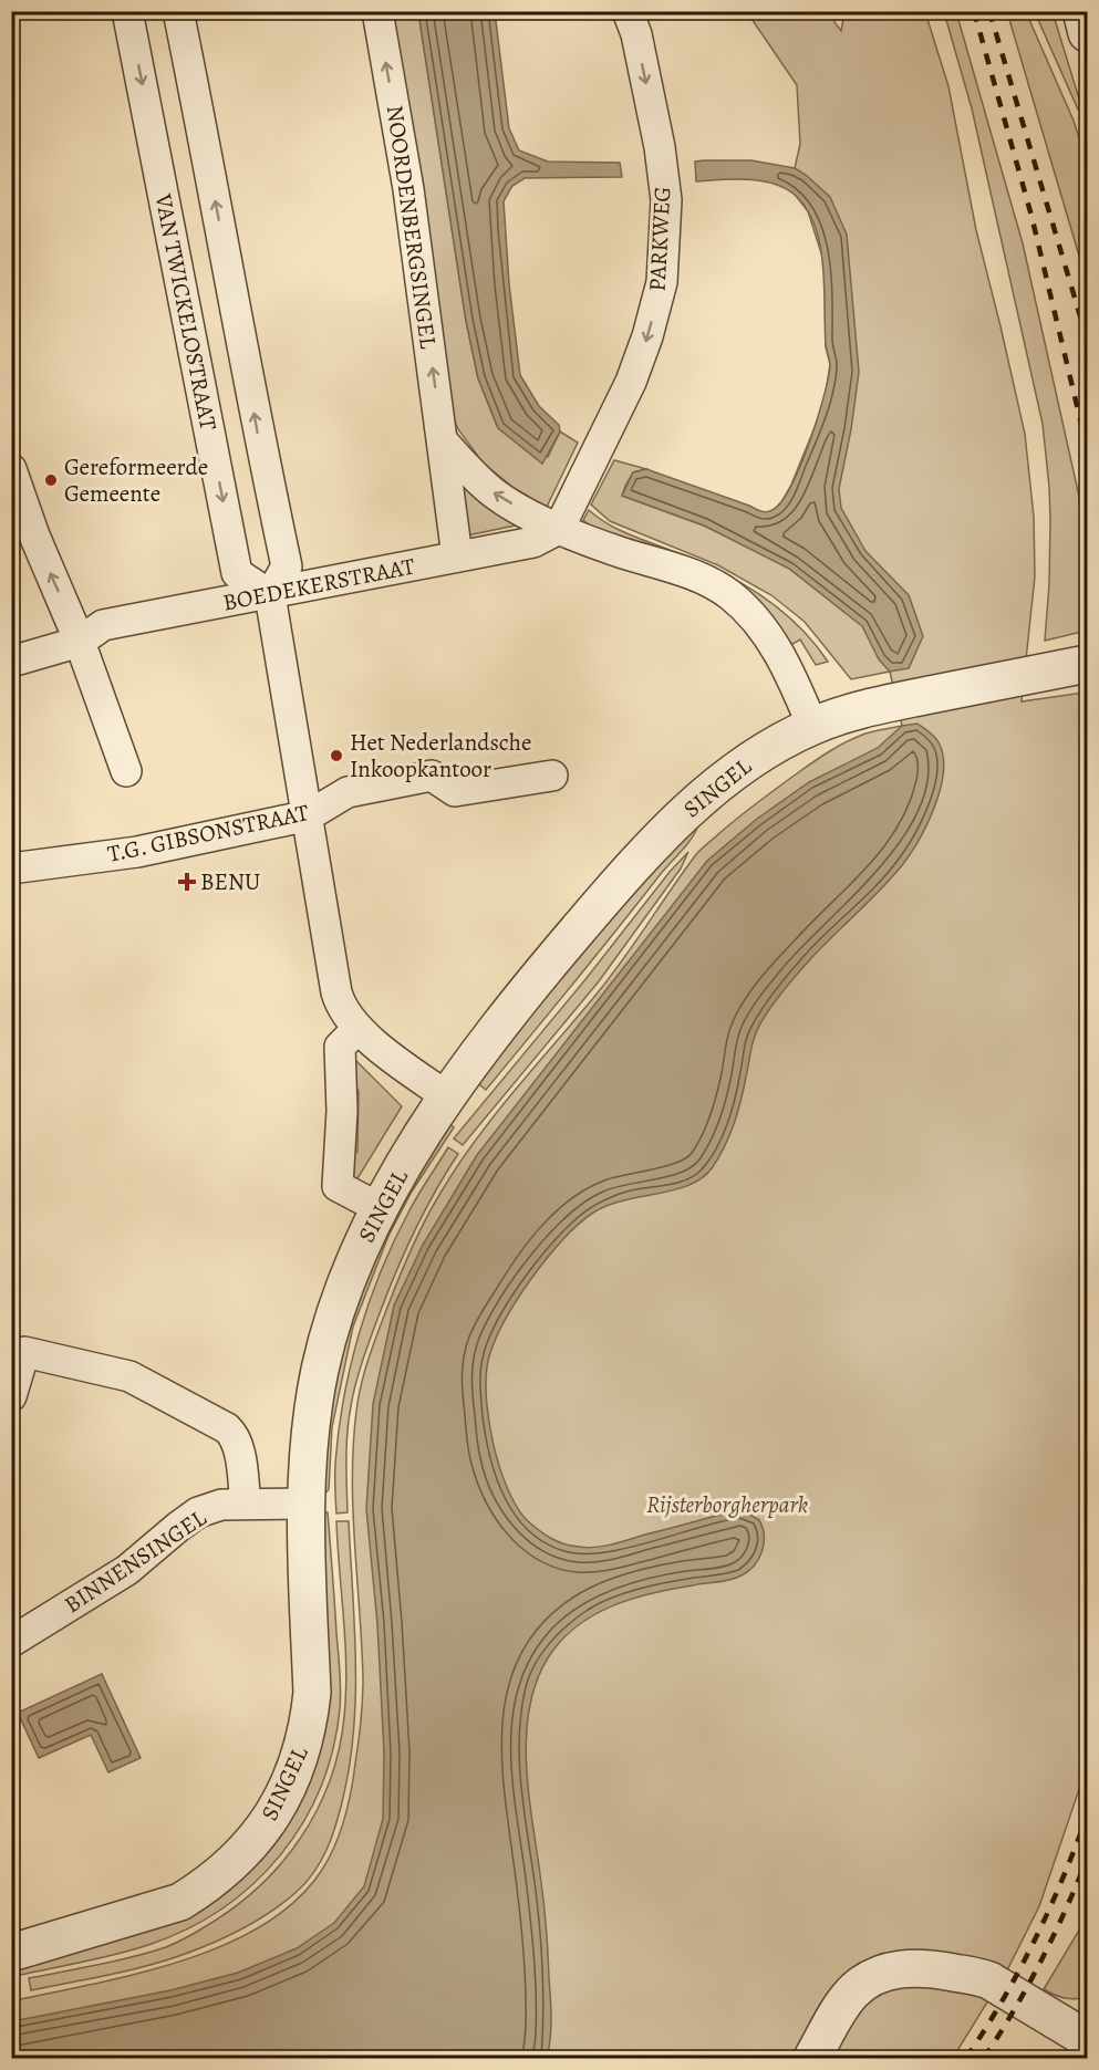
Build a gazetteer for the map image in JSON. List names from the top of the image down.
{
  "streets": {
    "street": [
      "NOORDENBERGSINGEL",
      "PARKWEG",
      "VAN TWICKELOSTRAAT",
      "BOEDEKERSTRAAT",
      "SINGEL",
      "T.G. GIBSONSTRAAT",
      "BINNENSINGEL"
    ]
  },
  "crossings": [
    ["NOORDENBERGSINGEL", "BOEDEKERSTRAAT"],
    ["PARKWEG", "BOEDEKERSTRAAT"],
    ["VAN TWICKELOSTRAAT", "BOEDEKERSTRAAT"],
    ["SINGEL", "BINNENSINGEL"]
  ],
  "one_way": ["NOORDENBERGSINGEL", "PARKWEG"],
  "parks": ["Rijsterborgherpark"],
  "places": {
    "other": ["Gereformeerde Gemeente", "Het Nederlandsche Inkoopkantoor"],
    "health": ["BENU"]
  }
}
